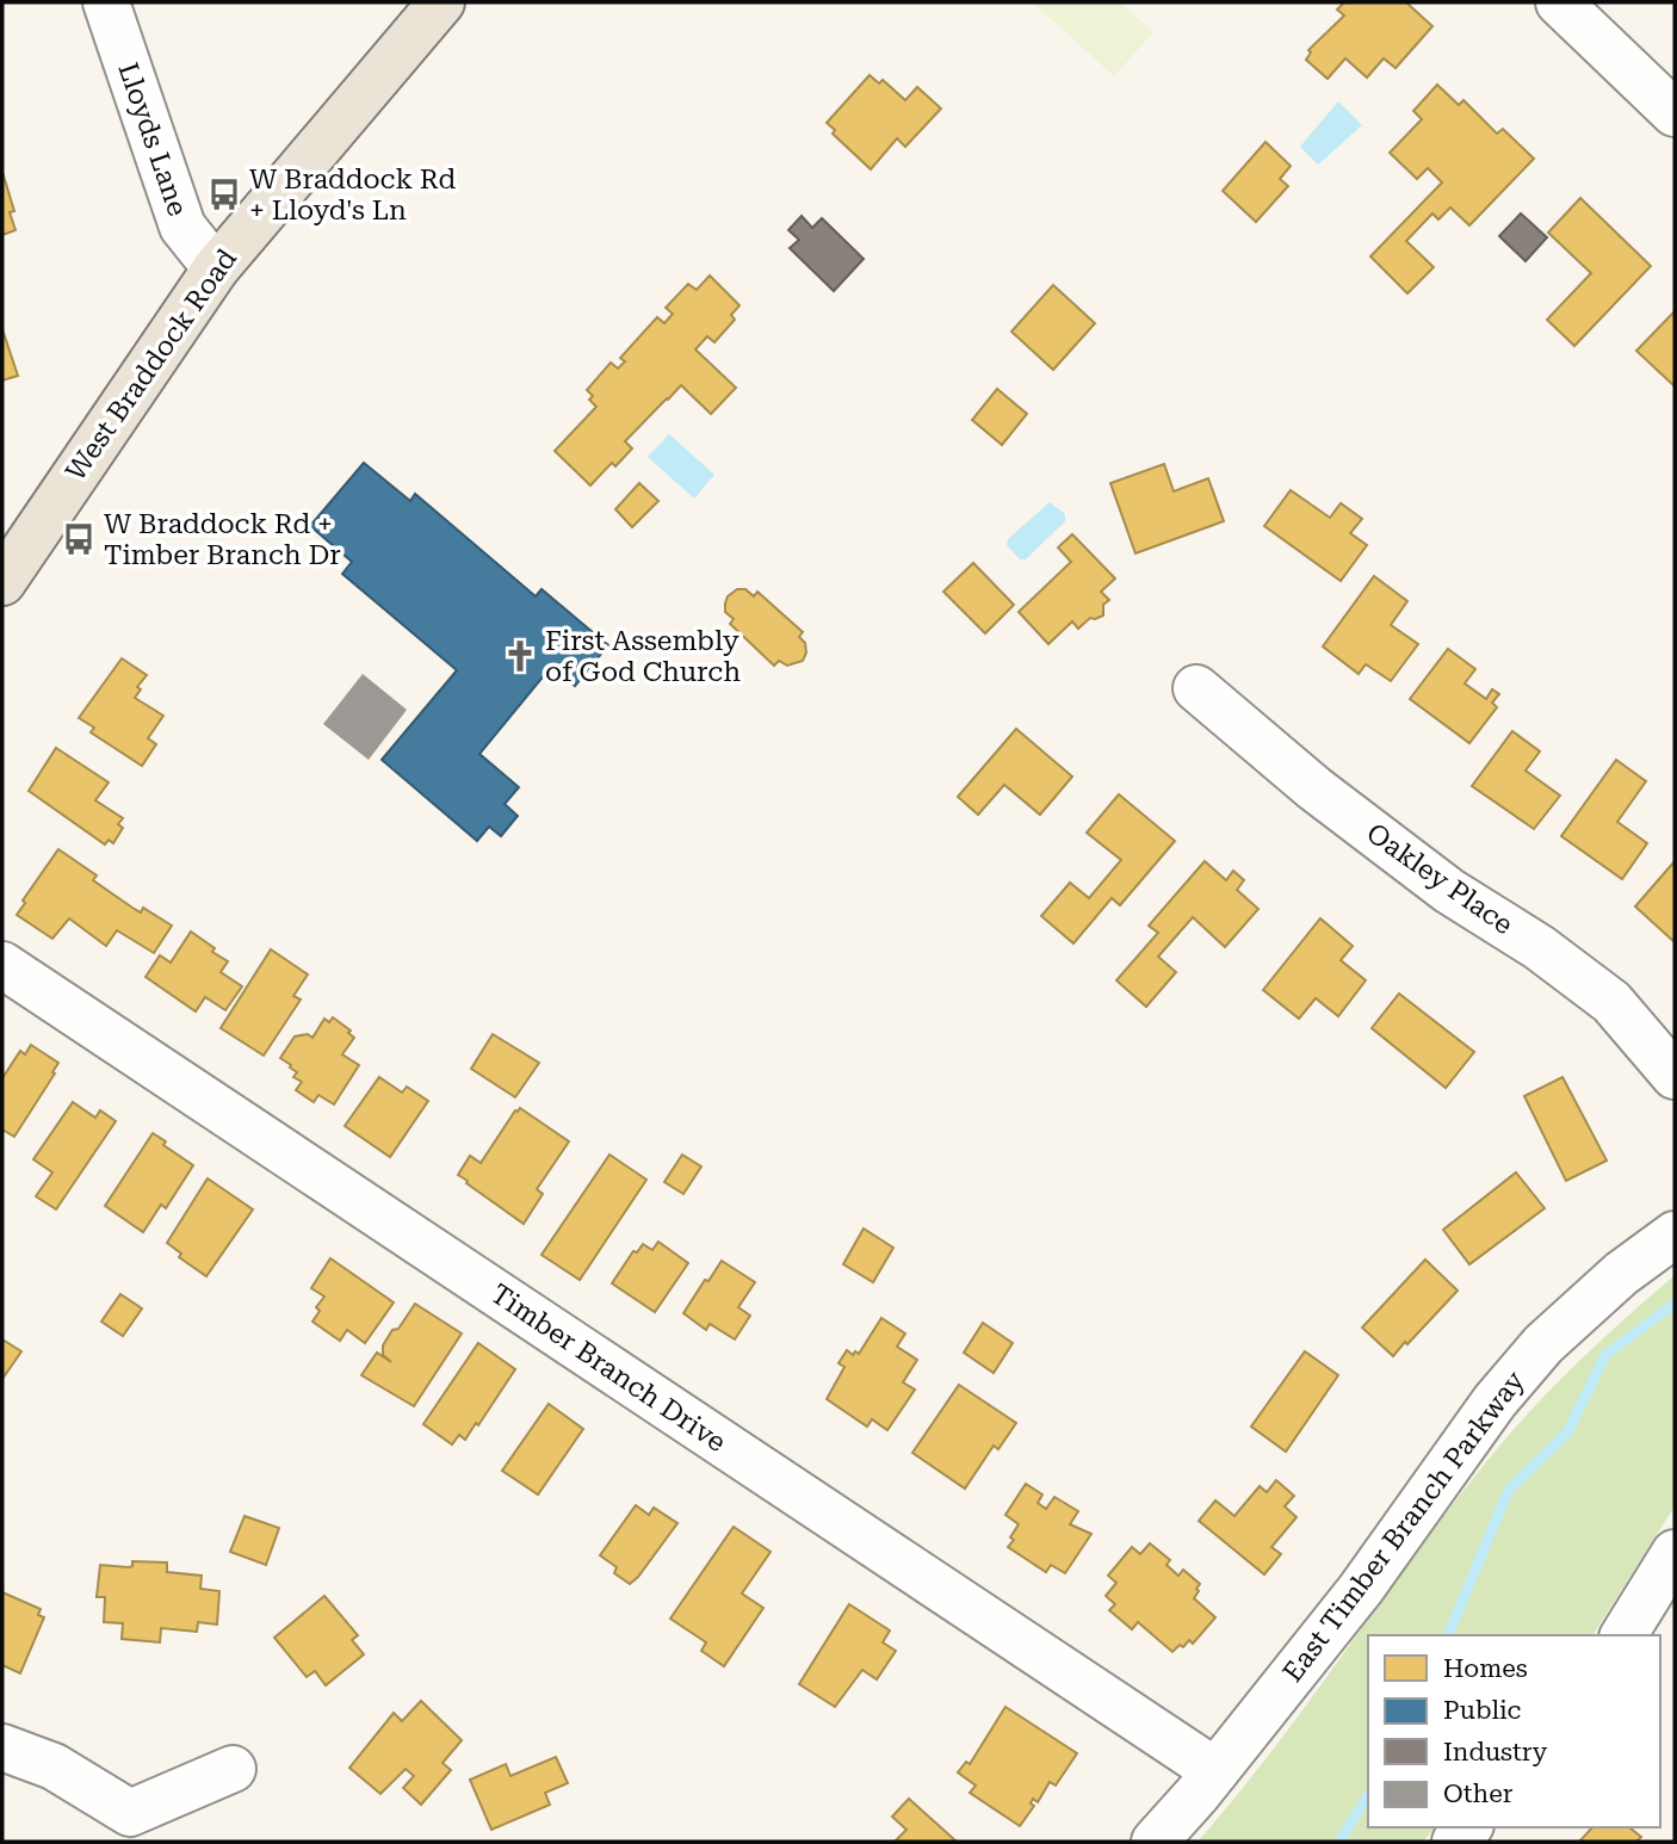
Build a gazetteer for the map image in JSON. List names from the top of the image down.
{
  "streets": {
    "main road": ["West Braddock Road"],
    "street": [
      "Lloyds Lane",
      "Oakley Place",
      "Timber Branch Drive",
      "East Timber Branch Parkway"
    ]
  },
  "crossings": [
    ["Lloyds Lane", "West Braddock Road"],
    ["Timber Branch Drive", "East Timber Branch Parkway"]
  ],
  "places": {
    "bus stop": ["W Braddock Rd + Lloyd's Ln", "W Braddock Rd + Timber Branch Dr"],
    "church": ["First Assembly of God Church"]
  },
  "legend": [
    "Homes",
    "Public",
    "Industry",
    "Other"
  ]
}
